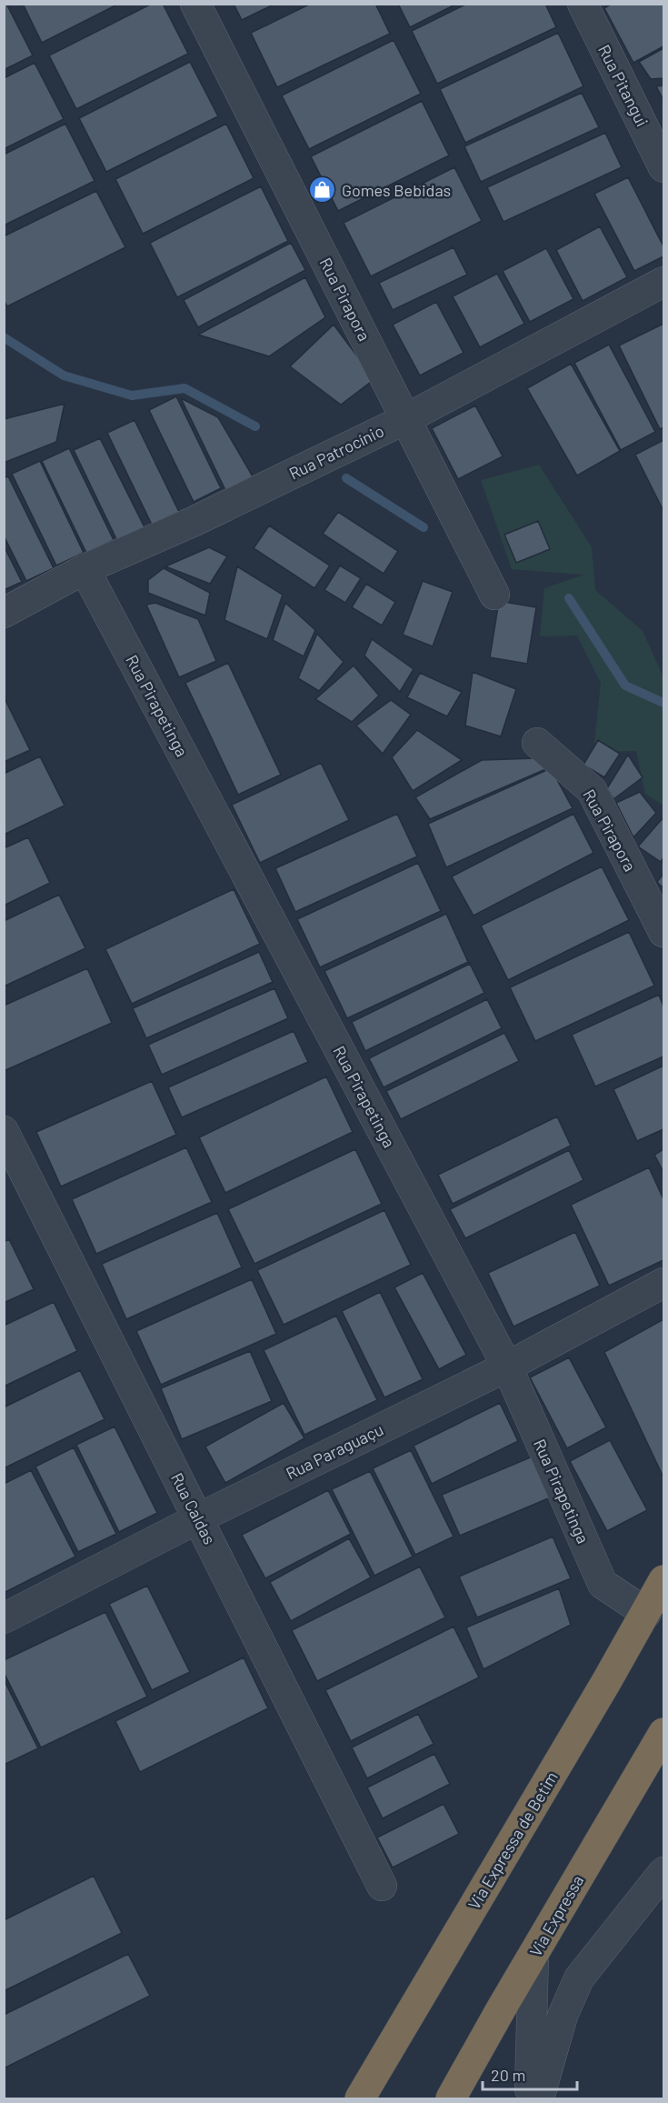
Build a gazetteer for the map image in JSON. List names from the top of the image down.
{
  "streets": {
    "highway": ["Via Expressa de Betim", "Via Expressa"],
    "street": [
      "Rua Pitangui",
      "Rua Pirapora",
      "Rua Patrocínio",
      "Rua Pirapetinga",
      "Rua Paraguaçu",
      "Rua Caldas"
    ]
  },
  "crossings": [
    ["Rua Pirapora", "Rua Patrocínio"],
    ["Rua Patrocínio", "Rua Pirapetinga"],
    ["Rua Pirapetinga", "Rua Paraguaçu"],
    ["Rua Pirapetinga", "Via Expressa de Betim"],
    ["Rua Paraguaçu", "Rua Caldas"]
  ],
  "places": {
    "shop": ["Gomes Bebidas"]
  },
  "scale_bar": "20 m"
}
